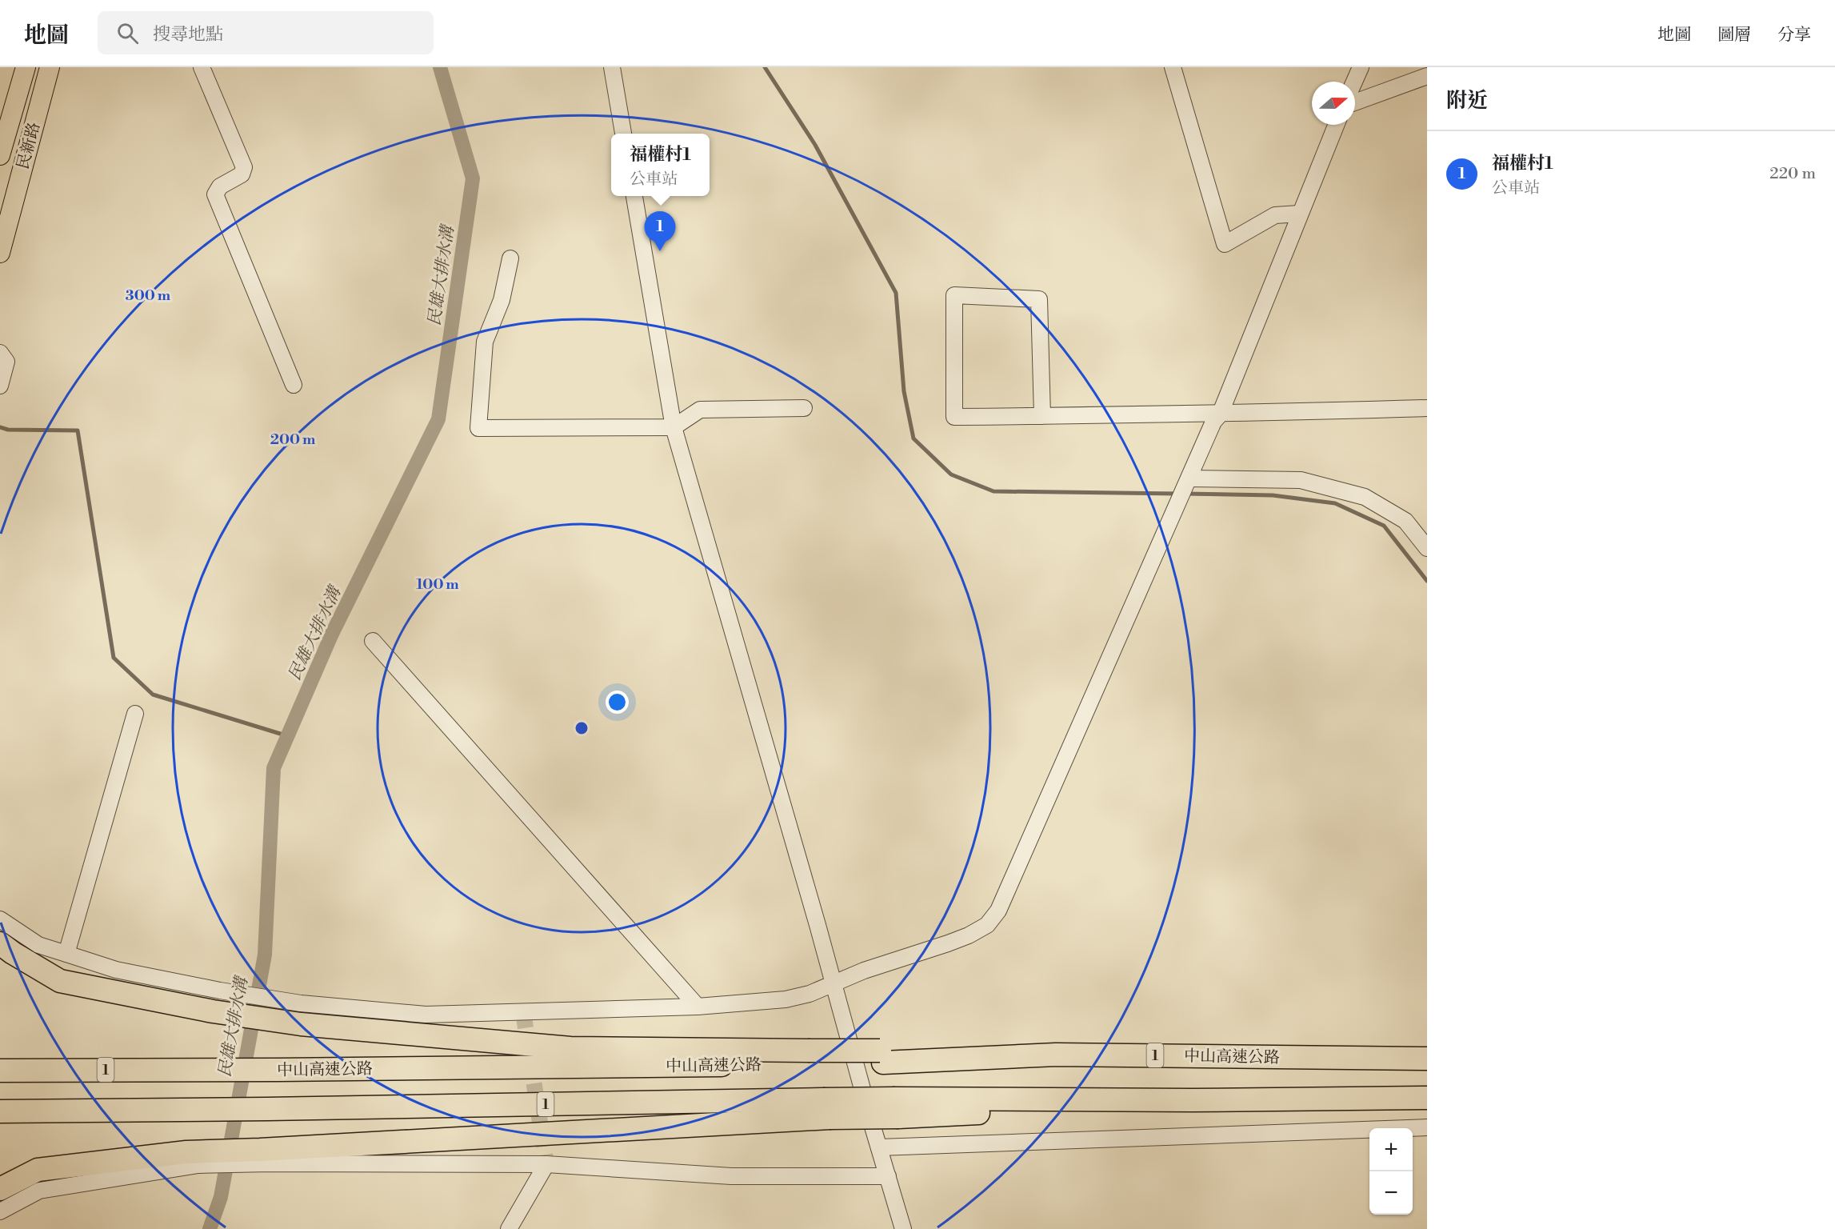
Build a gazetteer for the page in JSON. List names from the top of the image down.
{
  "streets": {
    "highway": ["1", "中山高速公路"],
    "main road": ["民新路"]
  },
  "water": ["民雄大排水溝"],
  "north": "right",
  "page": {
    "header": "地圖",
    "search": "搜尋地點",
    "nav": ["地圖", "圖層", "分享"],
    "heading": "附近",
    "list": [
      {
        "mark": "1",
        "name": "福權村1",
        "note": "公車站",
        "value": "220 m"
      }
    ],
    "popup": ["福權村1", "公車站"],
    "pins": "1",
    "map_buttons": ["+", "−"]
  },
  "rings": ["300 m", "200 m", "100 m"]
}
